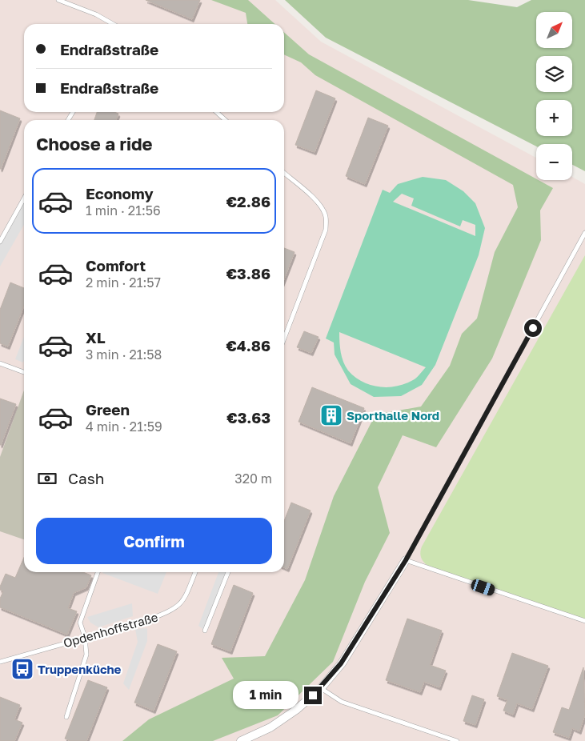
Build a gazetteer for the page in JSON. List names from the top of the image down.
{
  "streets": {
    "lane": ["Opdenhoffstraße"]
  },
  "places": {
    "building": ["Sporthalle Nord"],
    "bus stop": ["Truppenküche"]
  },
  "north": "top right",
  "page": {
    "map_buttons": ["+", "−"],
    "banner": ["Endraßstraße", "Endraßstraße"],
    "heading": "Choose a ride",
    "list": [
      {
        "name": "Economy",
        "note": "1 min · 21:56",
        "value": "€2.86"
      },
      {
        "name": "Comfort",
        "note": "2 min · 21:57",
        "value": "€3.86"
      },
      {
        "name": "XL",
        "note": "3 min · 21:58",
        "value": "€4.86"
      },
      {
        "name": "Green",
        "note": "4 min · 21:59",
        "value": "€3.63"
      }
    ],
    "pay": ["Cash", "320 m"],
    "buttons": "Confirm",
    "bubble": "1 min"
  }
}
